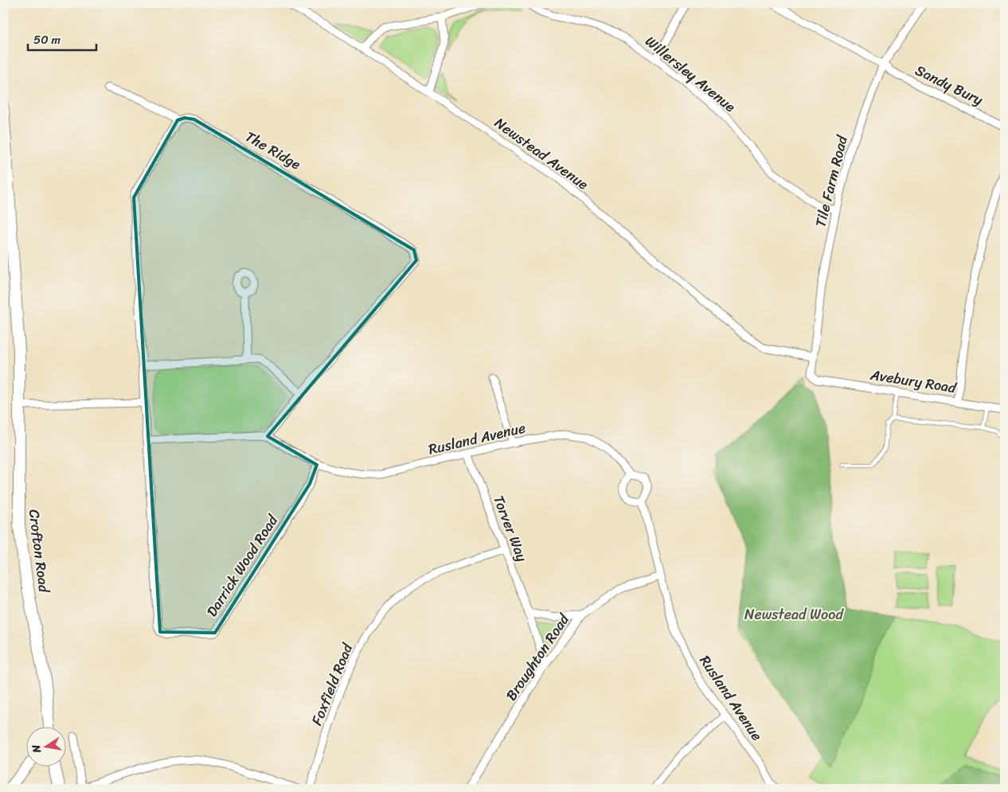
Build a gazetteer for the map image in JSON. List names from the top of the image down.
{
  "streets": {
    "main road": ["Crofton Road"],
    "street": [
      "Willersley Avenue",
      "Sandy Bury",
      "The Ridge",
      "Newstead Avenue",
      "Tile Farm Road",
      "Avebury Road",
      "Rusland Avenue",
      "Torver Way",
      "Darrick Wood Road",
      "Broughton Road",
      "Foxfield Road"
    ]
  },
  "crossings": [
    ["Willersley Avenue", "Tile Farm Road"],
    ["Sandy Bury", "Tile Farm Road"],
    ["Newstead Avenue", "Tile Farm Road"],
    ["Tile Farm Road", "Avebury Road"],
    ["Rusland Avenue", "Torver Way"],
    ["Rusland Avenue", "Darrick Wood Road"],
    ["Rusland Avenue", "Broughton Road"],
    ["Torver Way", "Broughton Road"],
    ["Torver Way", "Foxfield Road"]
  ],
  "parks": ["Newstead Wood"],
  "scale_bar": "50 m",
  "north": "left"
}
